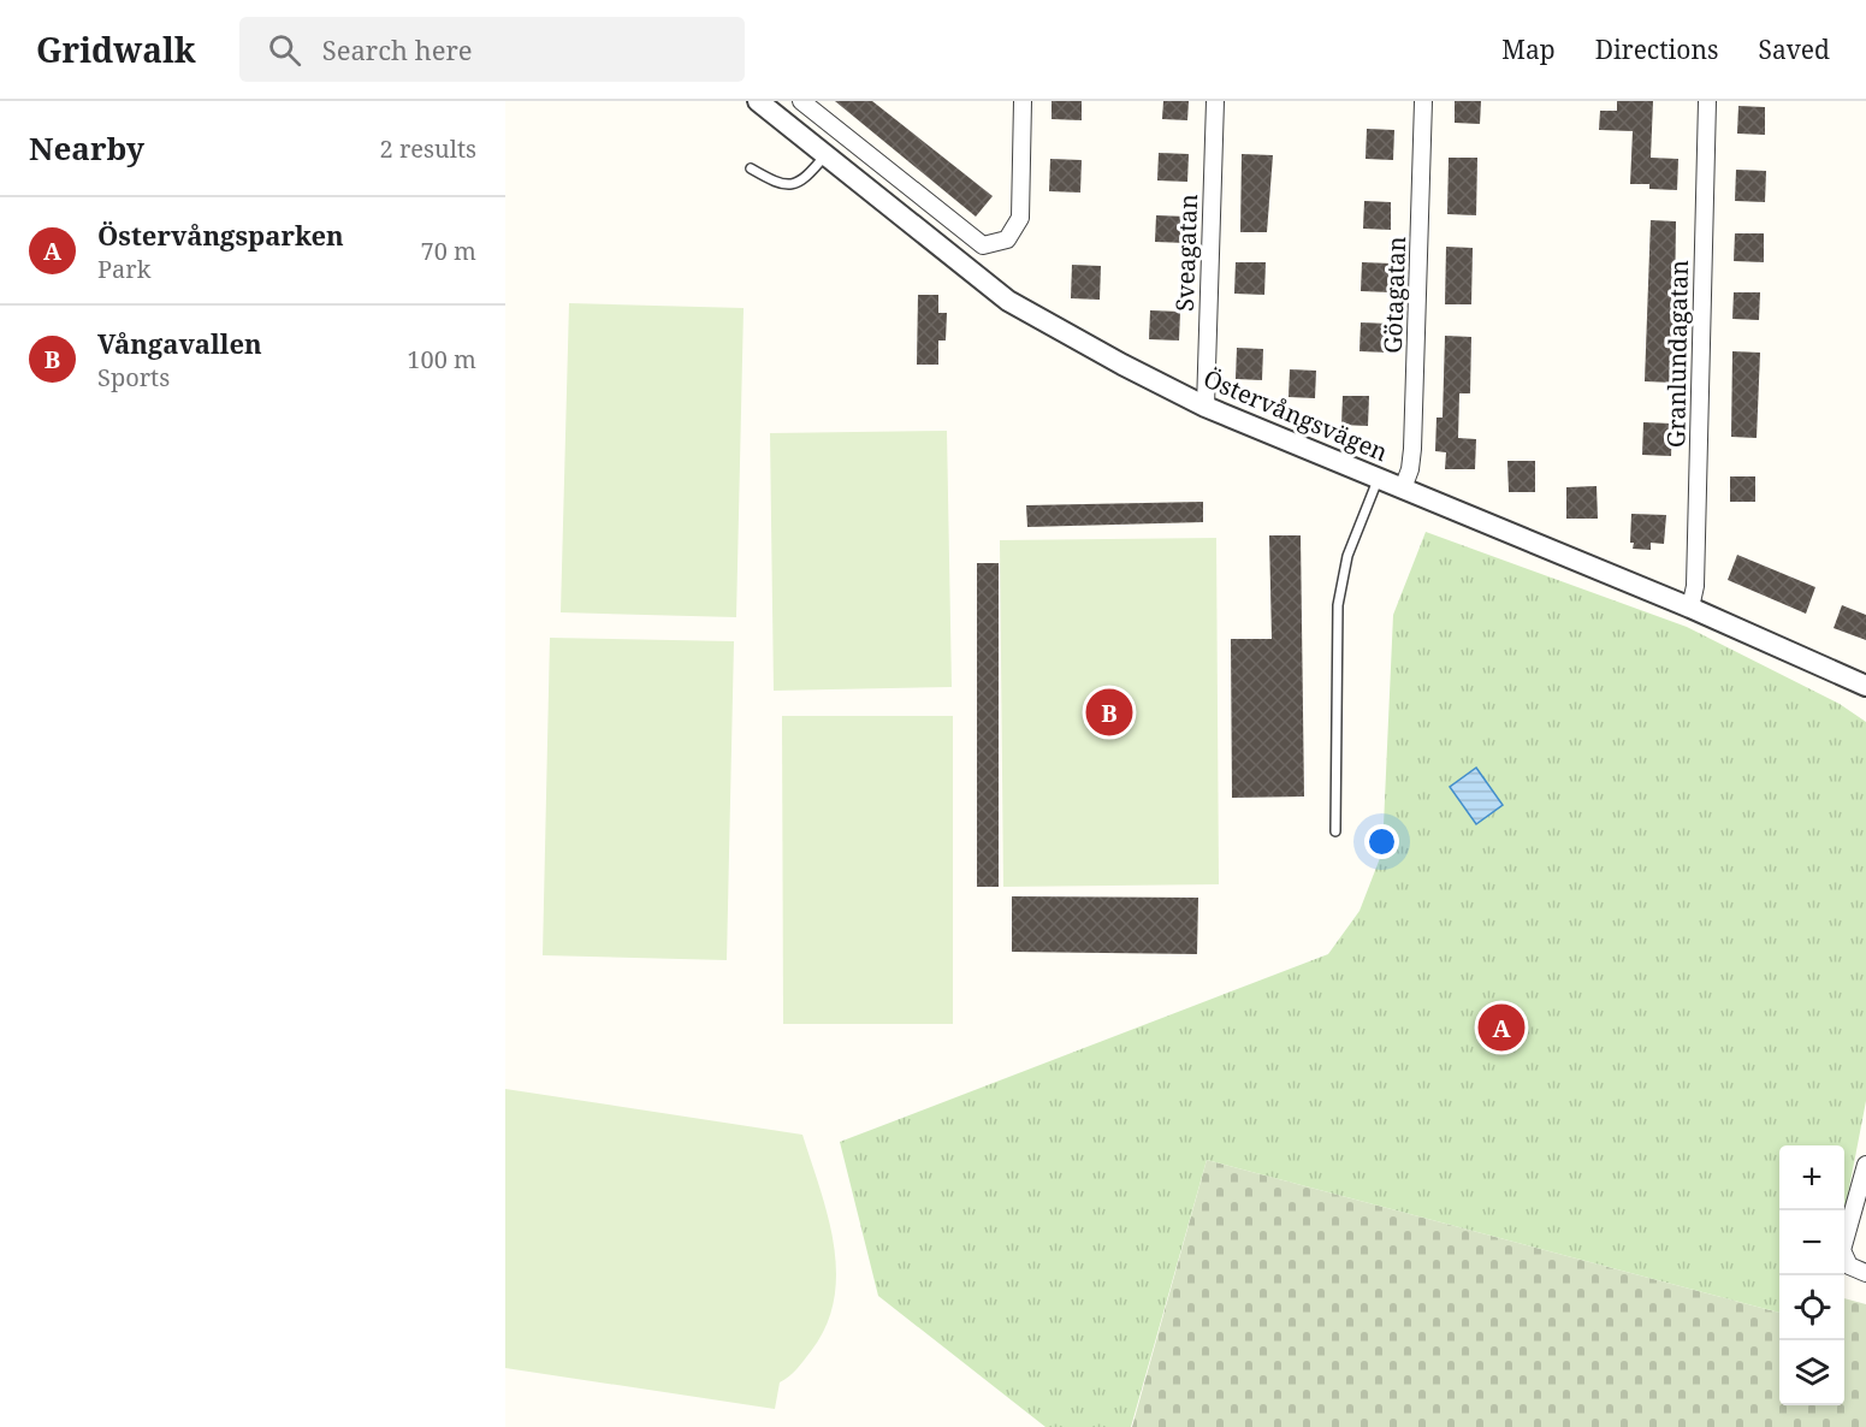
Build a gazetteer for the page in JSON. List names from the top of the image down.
{
  "streets": {
    "street": [
      "Sveagatan",
      "Götagatan",
      "Granlundagatan",
      "Östervångsvägen"
    ]
  },
  "crossings": [
    ["Sveagatan", "Östervångsvägen"],
    ["Götagatan", "Östervångsvägen"],
    ["Granlundagatan", "Östervångsvägen"]
  ],
  "page": {
    "header": "Gridwalk",
    "search": "Search here",
    "nav": ["Map", "Directions", "Saved"],
    "heading": ["Nearby", "2 results"],
    "list": [
      {
        "mark": "A",
        "name": "Östervångsparken",
        "note": "Park",
        "value": "70 m"
      },
      {
        "mark": "B",
        "name": "Vångavallen",
        "note": "Sports",
        "value": "100 m"
      }
    ],
    "pins": ["B", "A"],
    "map_buttons": ["+", "−"]
  }
}
